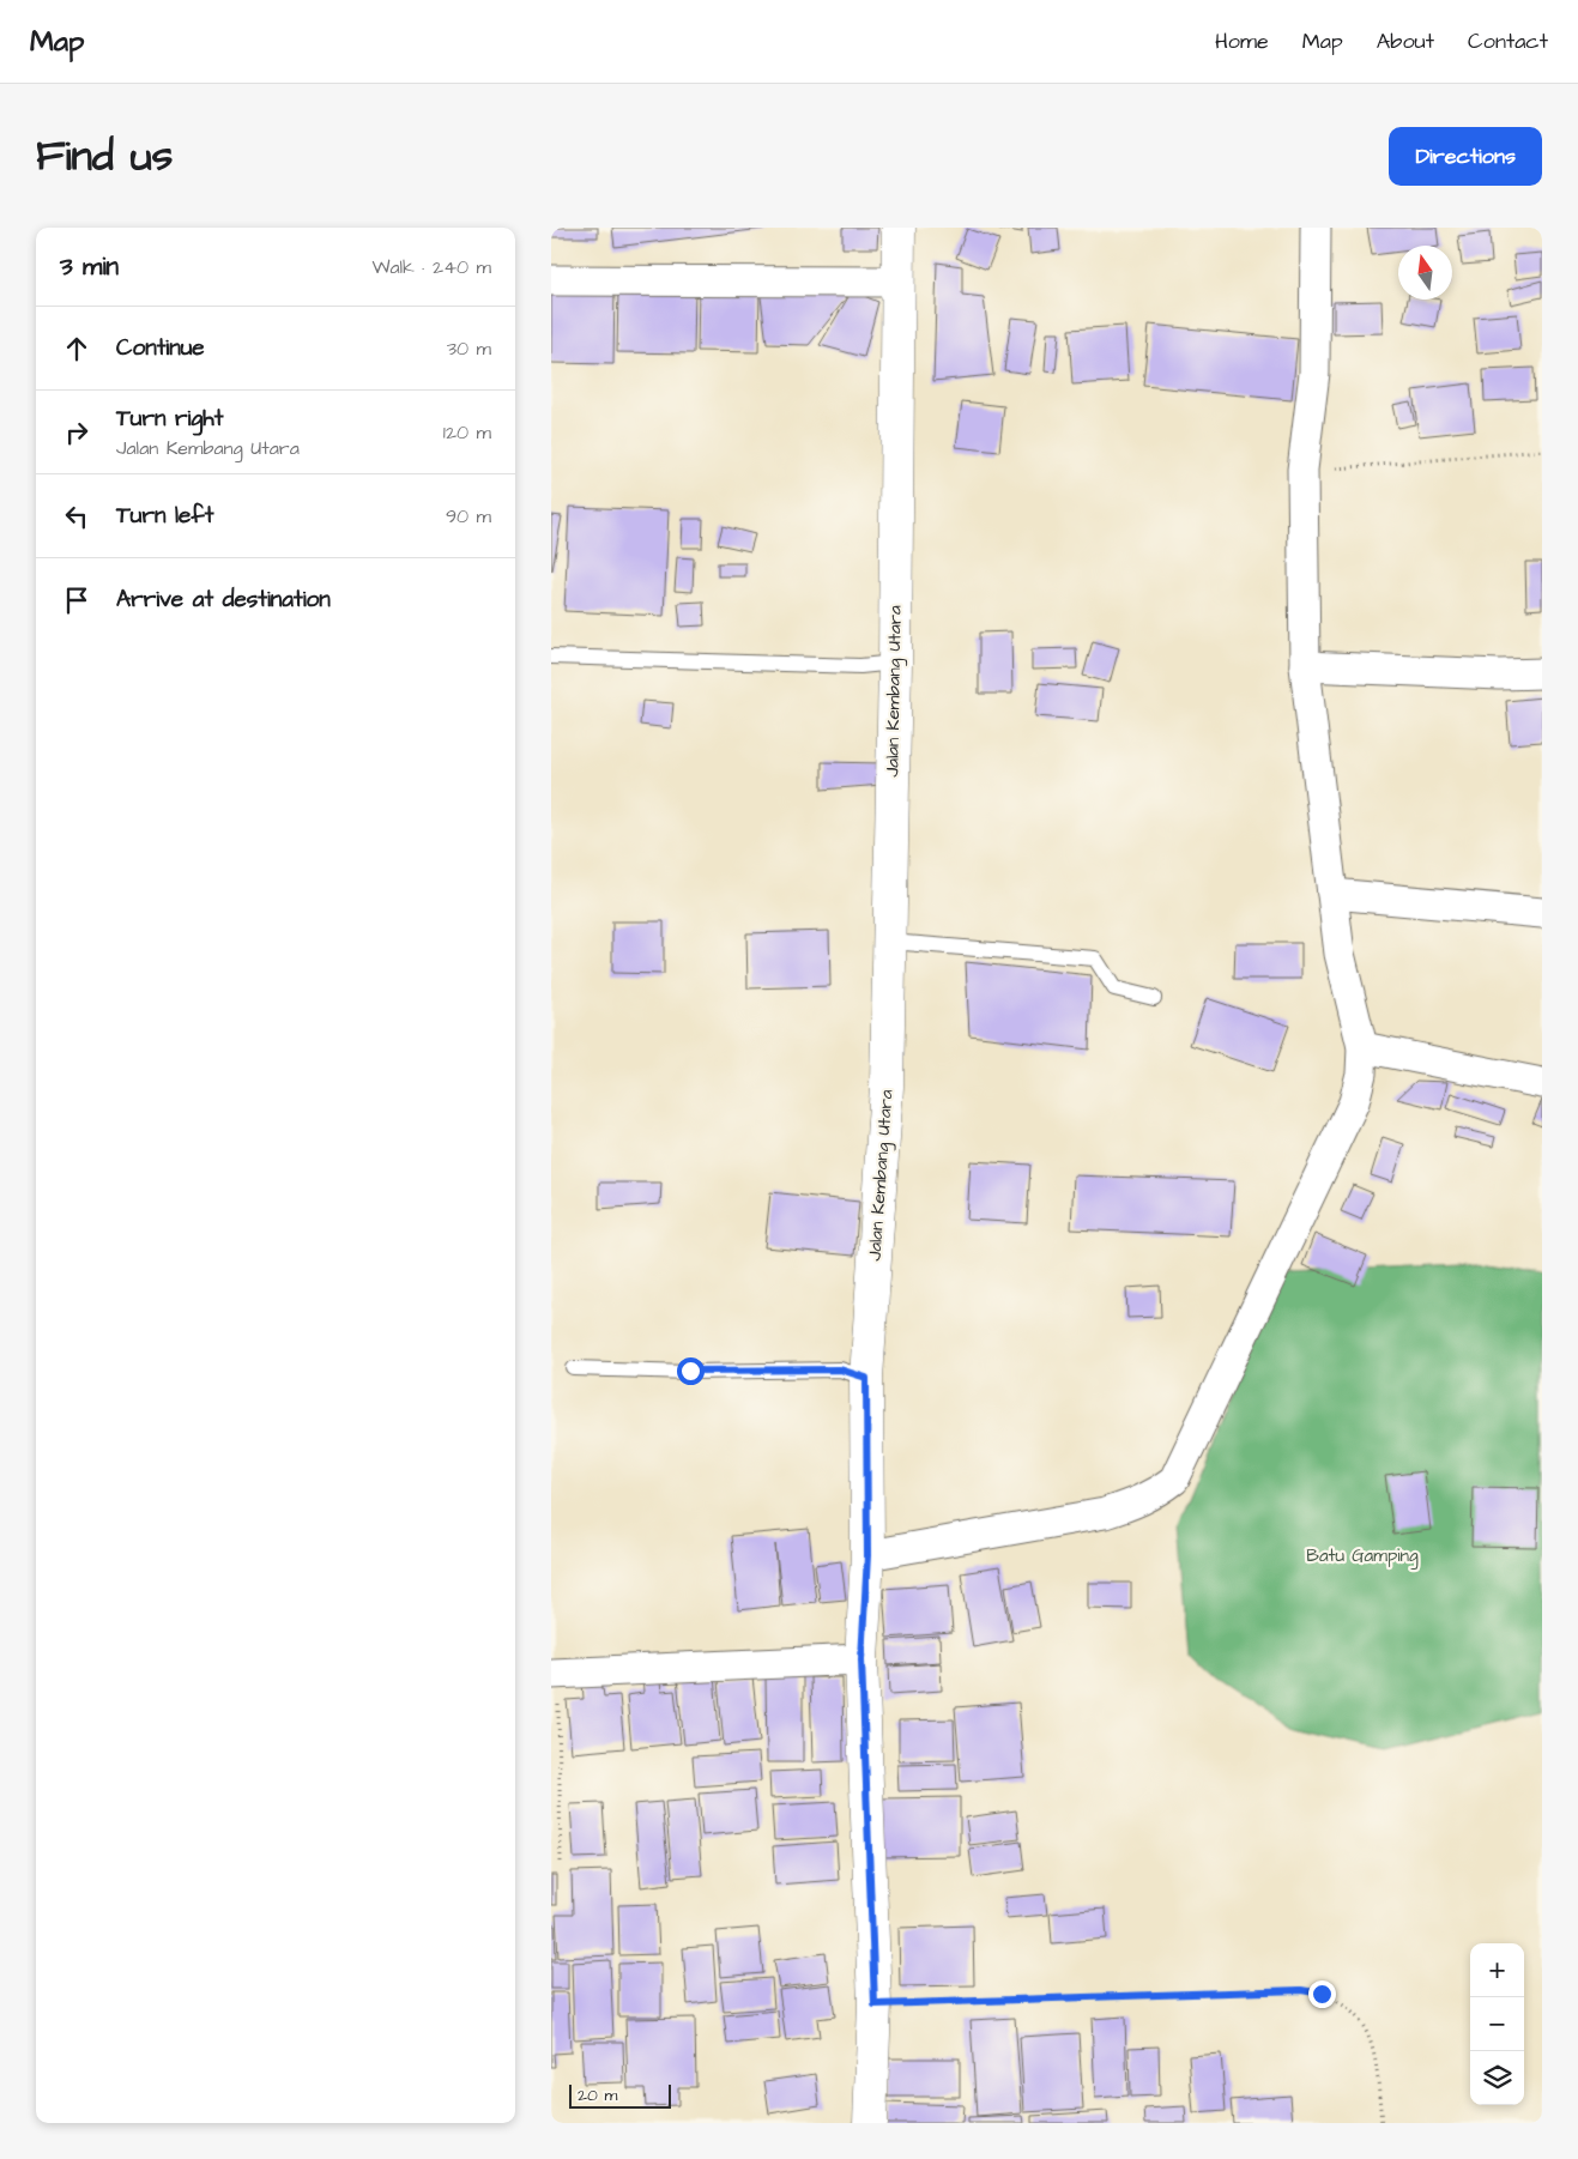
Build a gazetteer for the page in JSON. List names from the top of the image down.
{
  "streets": {
    "street": ["Jalan Kembang Utara"]
  },
  "parks": ["Batu Gamping"],
  "scale_bar": "20 m",
  "north": "top",
  "page": {
    "header": "Map",
    "nav": [
      "Home",
      "Map",
      "About",
      "Contact"
    ],
    "title": "Find us",
    "buttons": "Directions",
    "heading": ["3 min", "Walk · 240 m"],
    "list": [
      ["Continue", "30 m"],
      ["Turn right", "Jalan Kembang Utara", "120 m"],
      ["Turn left", "90 m"],
      "Arrive at destination"
    ],
    "map_buttons": ["+", "−"],
    "scale": "20 m"
  }
}
